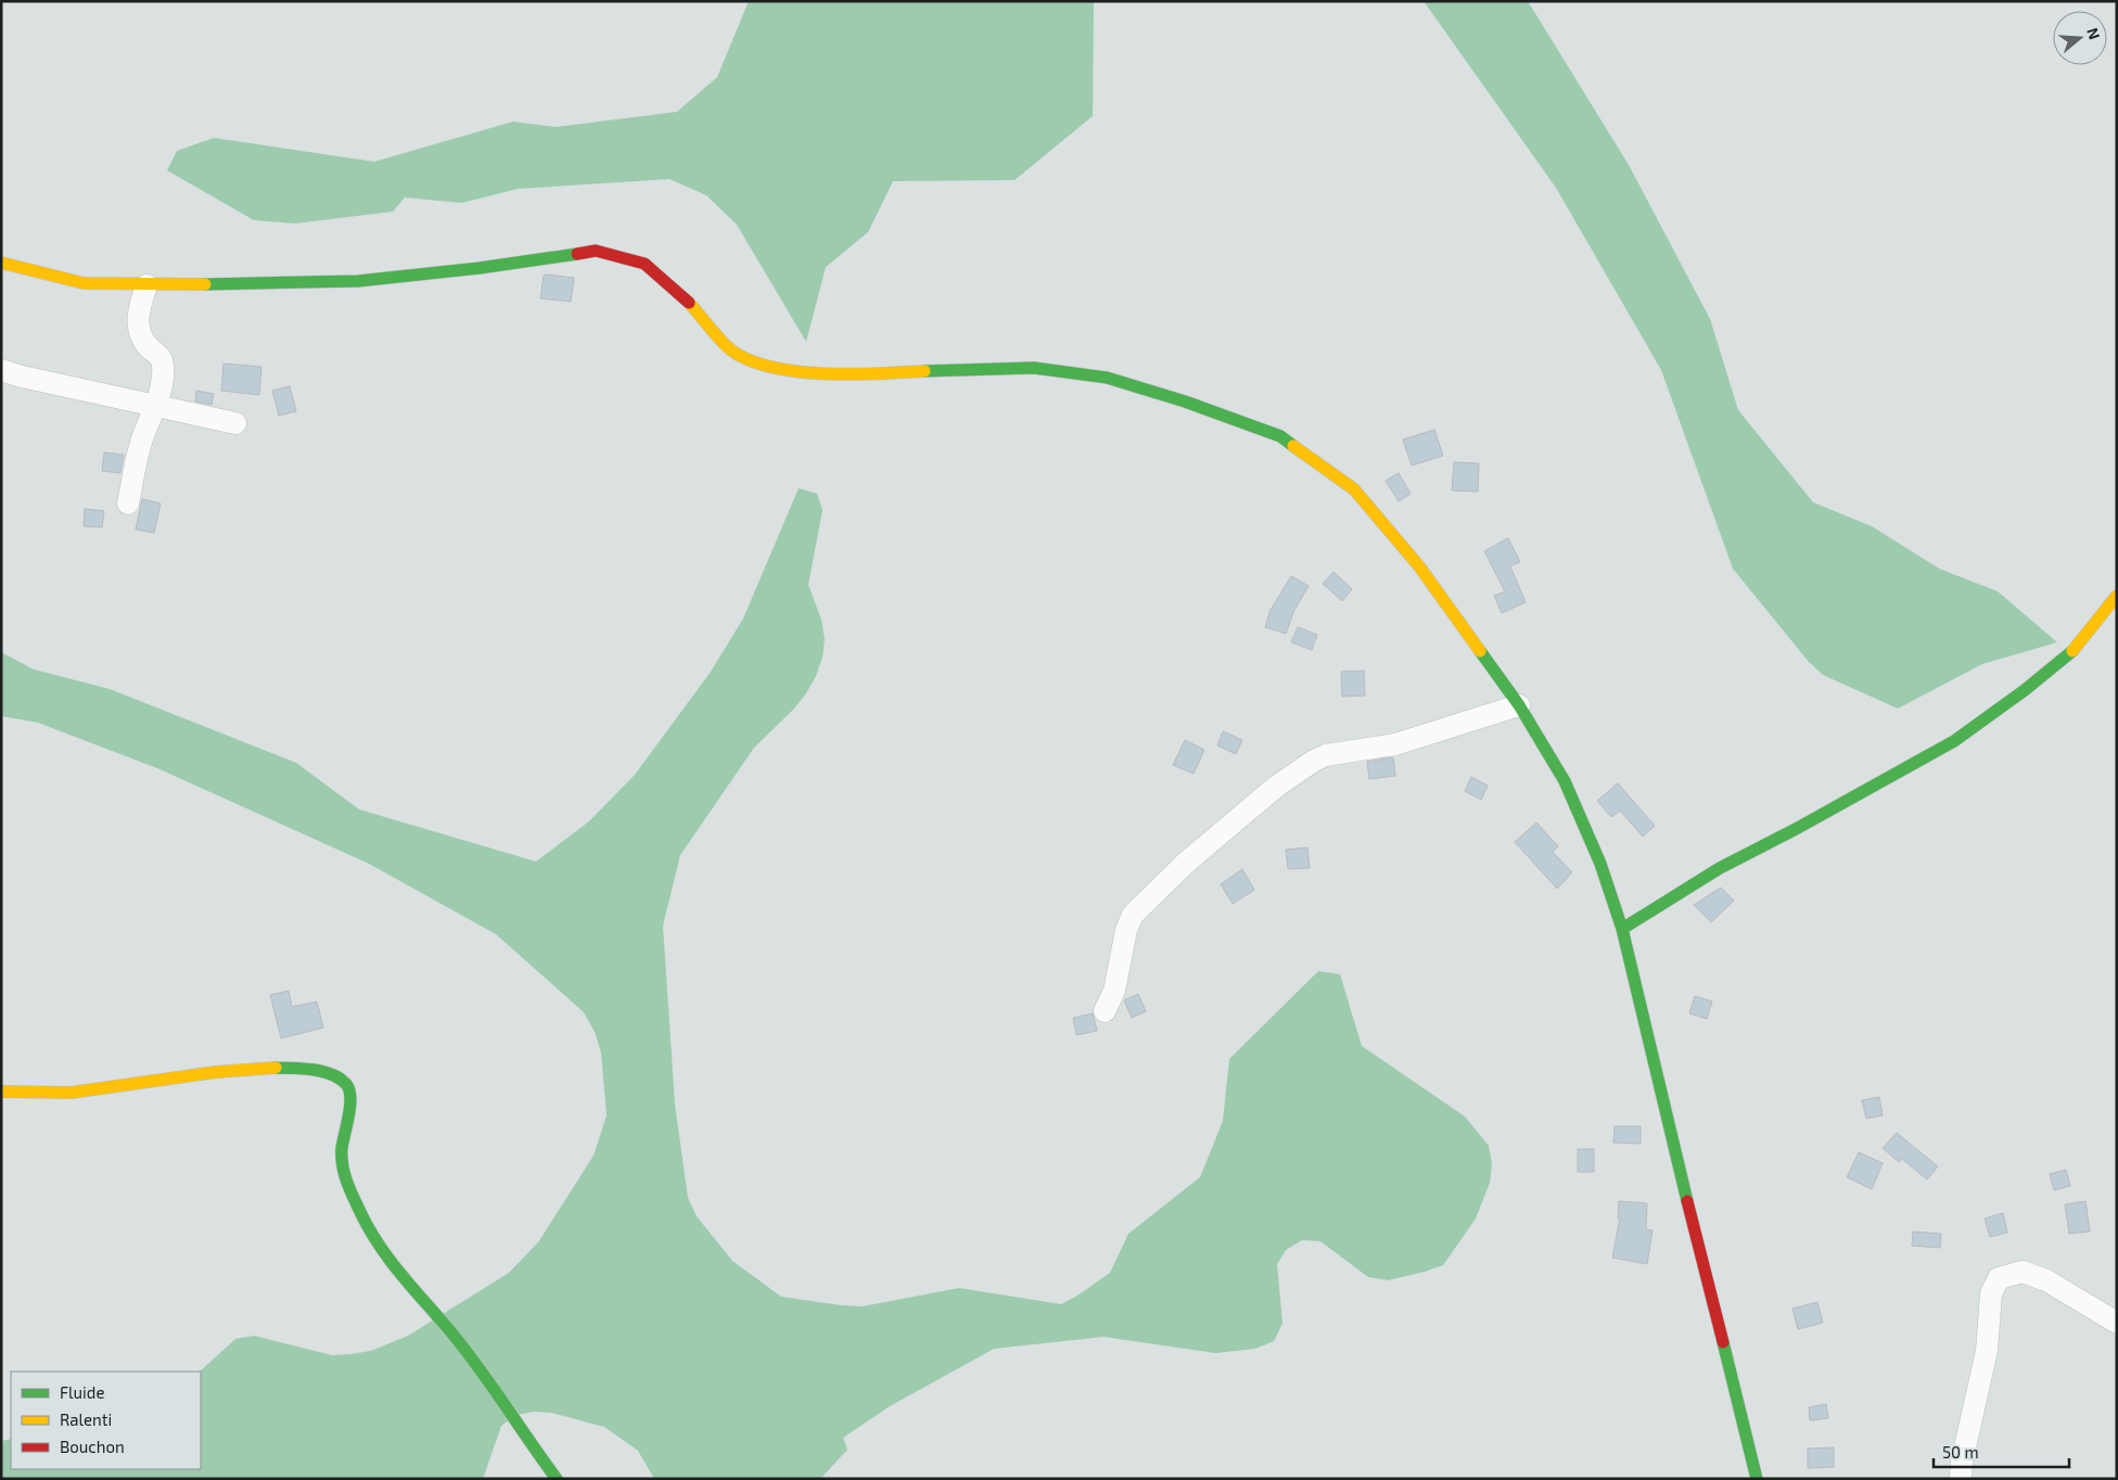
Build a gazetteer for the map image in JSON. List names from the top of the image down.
{
  "legend": ["Fluide", "Ralenti", "Bouchon"],
  "scale_bar": "50 m",
  "north": "right"
}
